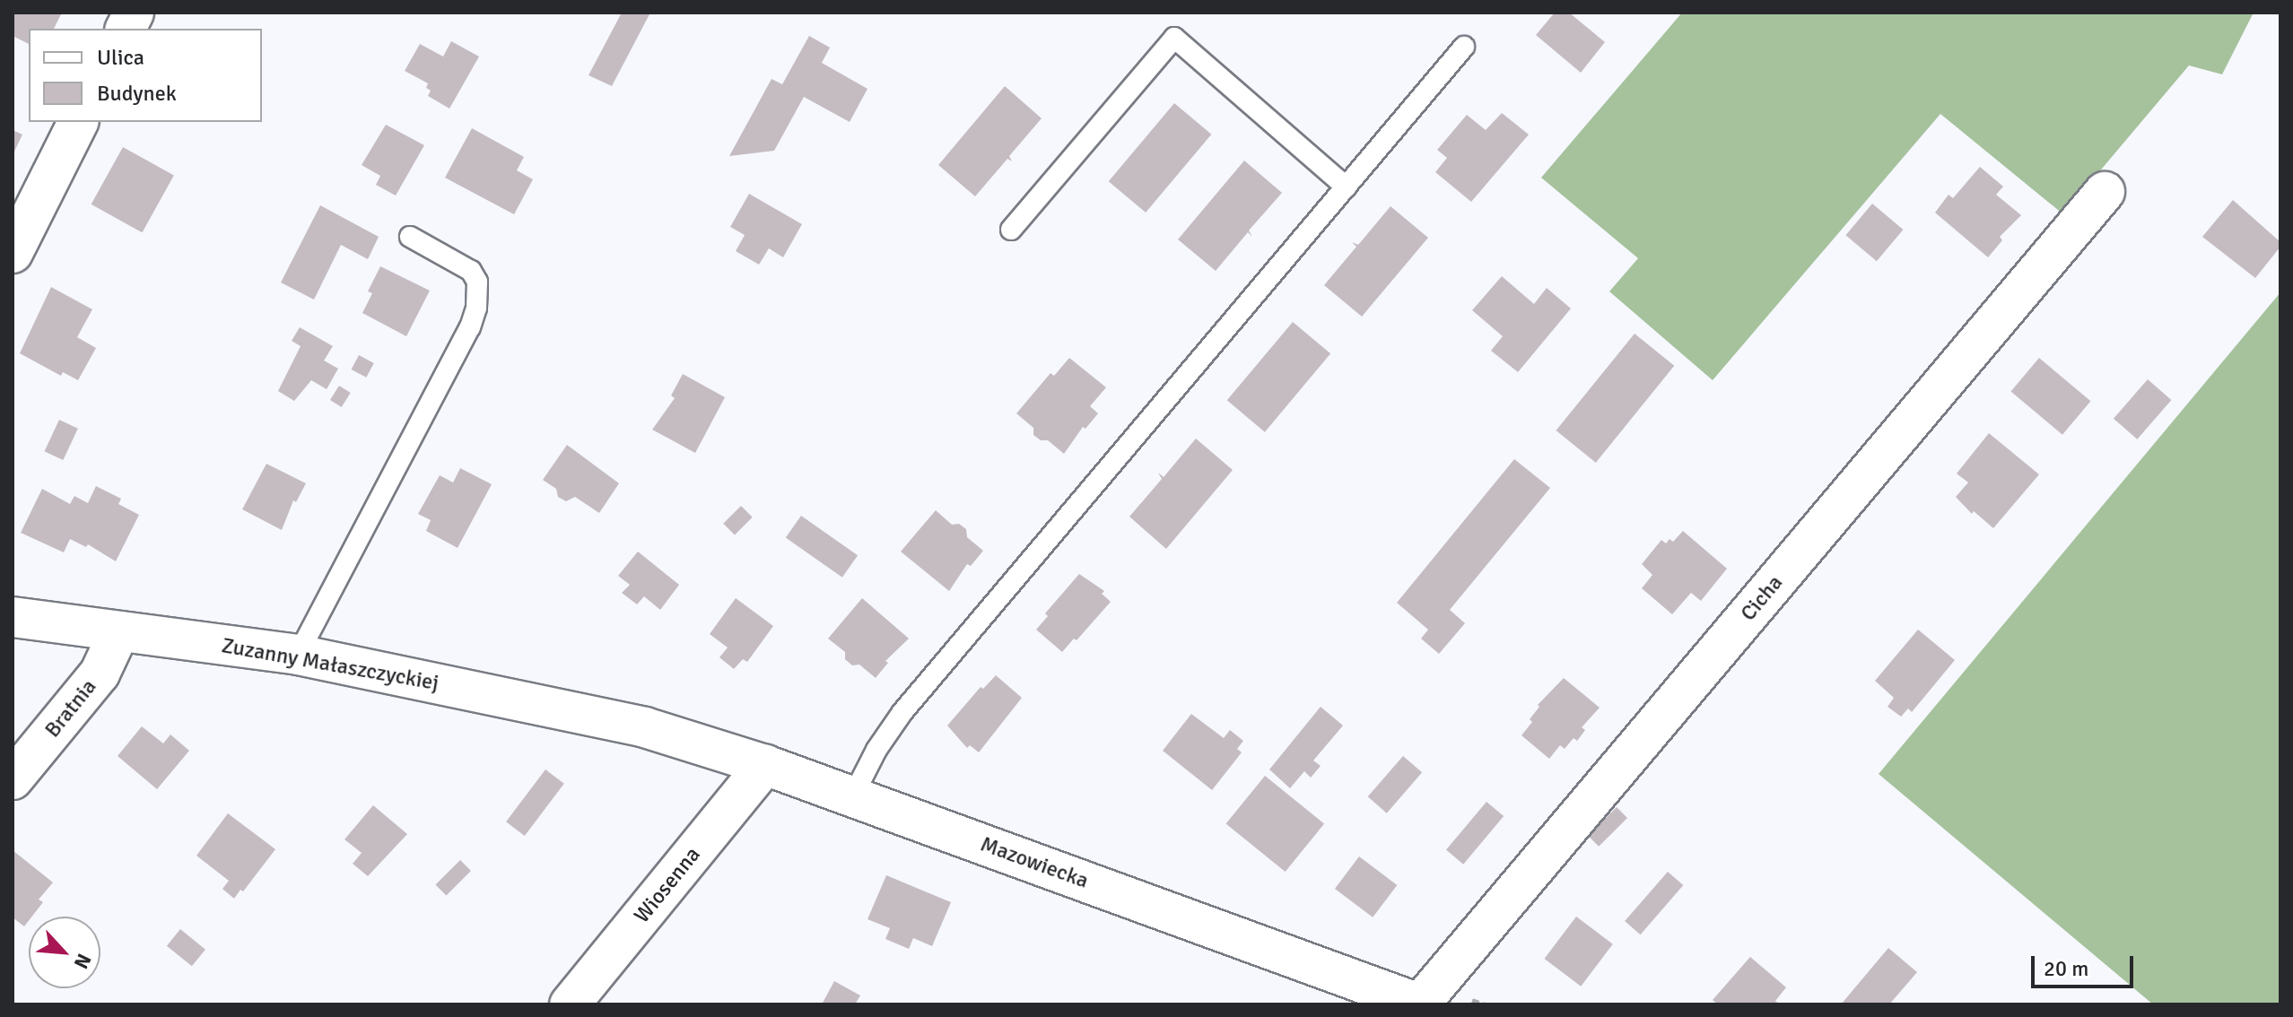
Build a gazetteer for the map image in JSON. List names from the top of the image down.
{
  "streets": {
    "street": [
      "Cicha",
      "Zuzanny Małaszczyckiej",
      "Bratnia",
      "Mazowiecka",
      "Wiosenna"
    ]
  },
  "crossings": [
    ["Cicha", "Mazowiecka"],
    ["Zuzanny Małaszczyckiej", "Bratnia"],
    ["Zuzanny Małaszczyckiej", "Mazowiecka"],
    ["Mazowiecka", "Wiosenna"]
  ],
  "legend": ["Ulica", "Budynek"],
  "scale_bar": "20 m",
  "north": "bottom right"
}
